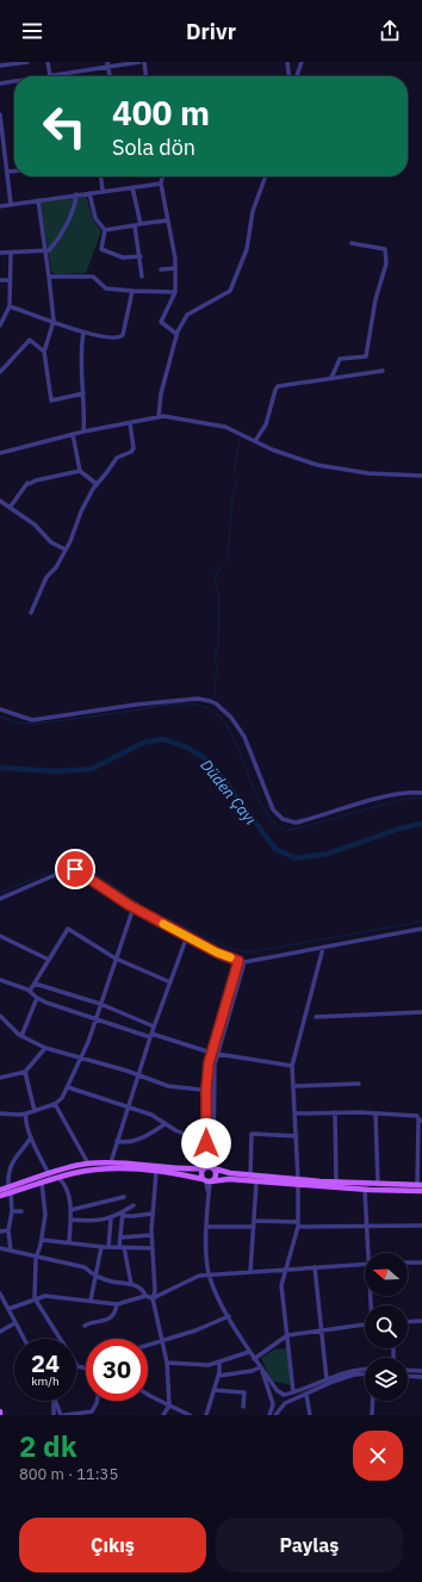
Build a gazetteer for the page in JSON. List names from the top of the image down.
{
  "water": ["Düden Çayı"],
  "north": "left",
  "page": {
    "header": "Drivr",
    "turn": ["400 m", "Sola dön"],
    "speed": "24 km/h",
    "limit": "30",
    "heading": ["2 dk", "800 m · 11:35"],
    "buttons": ["Çıkış", "Paylaş"]
  }
}
